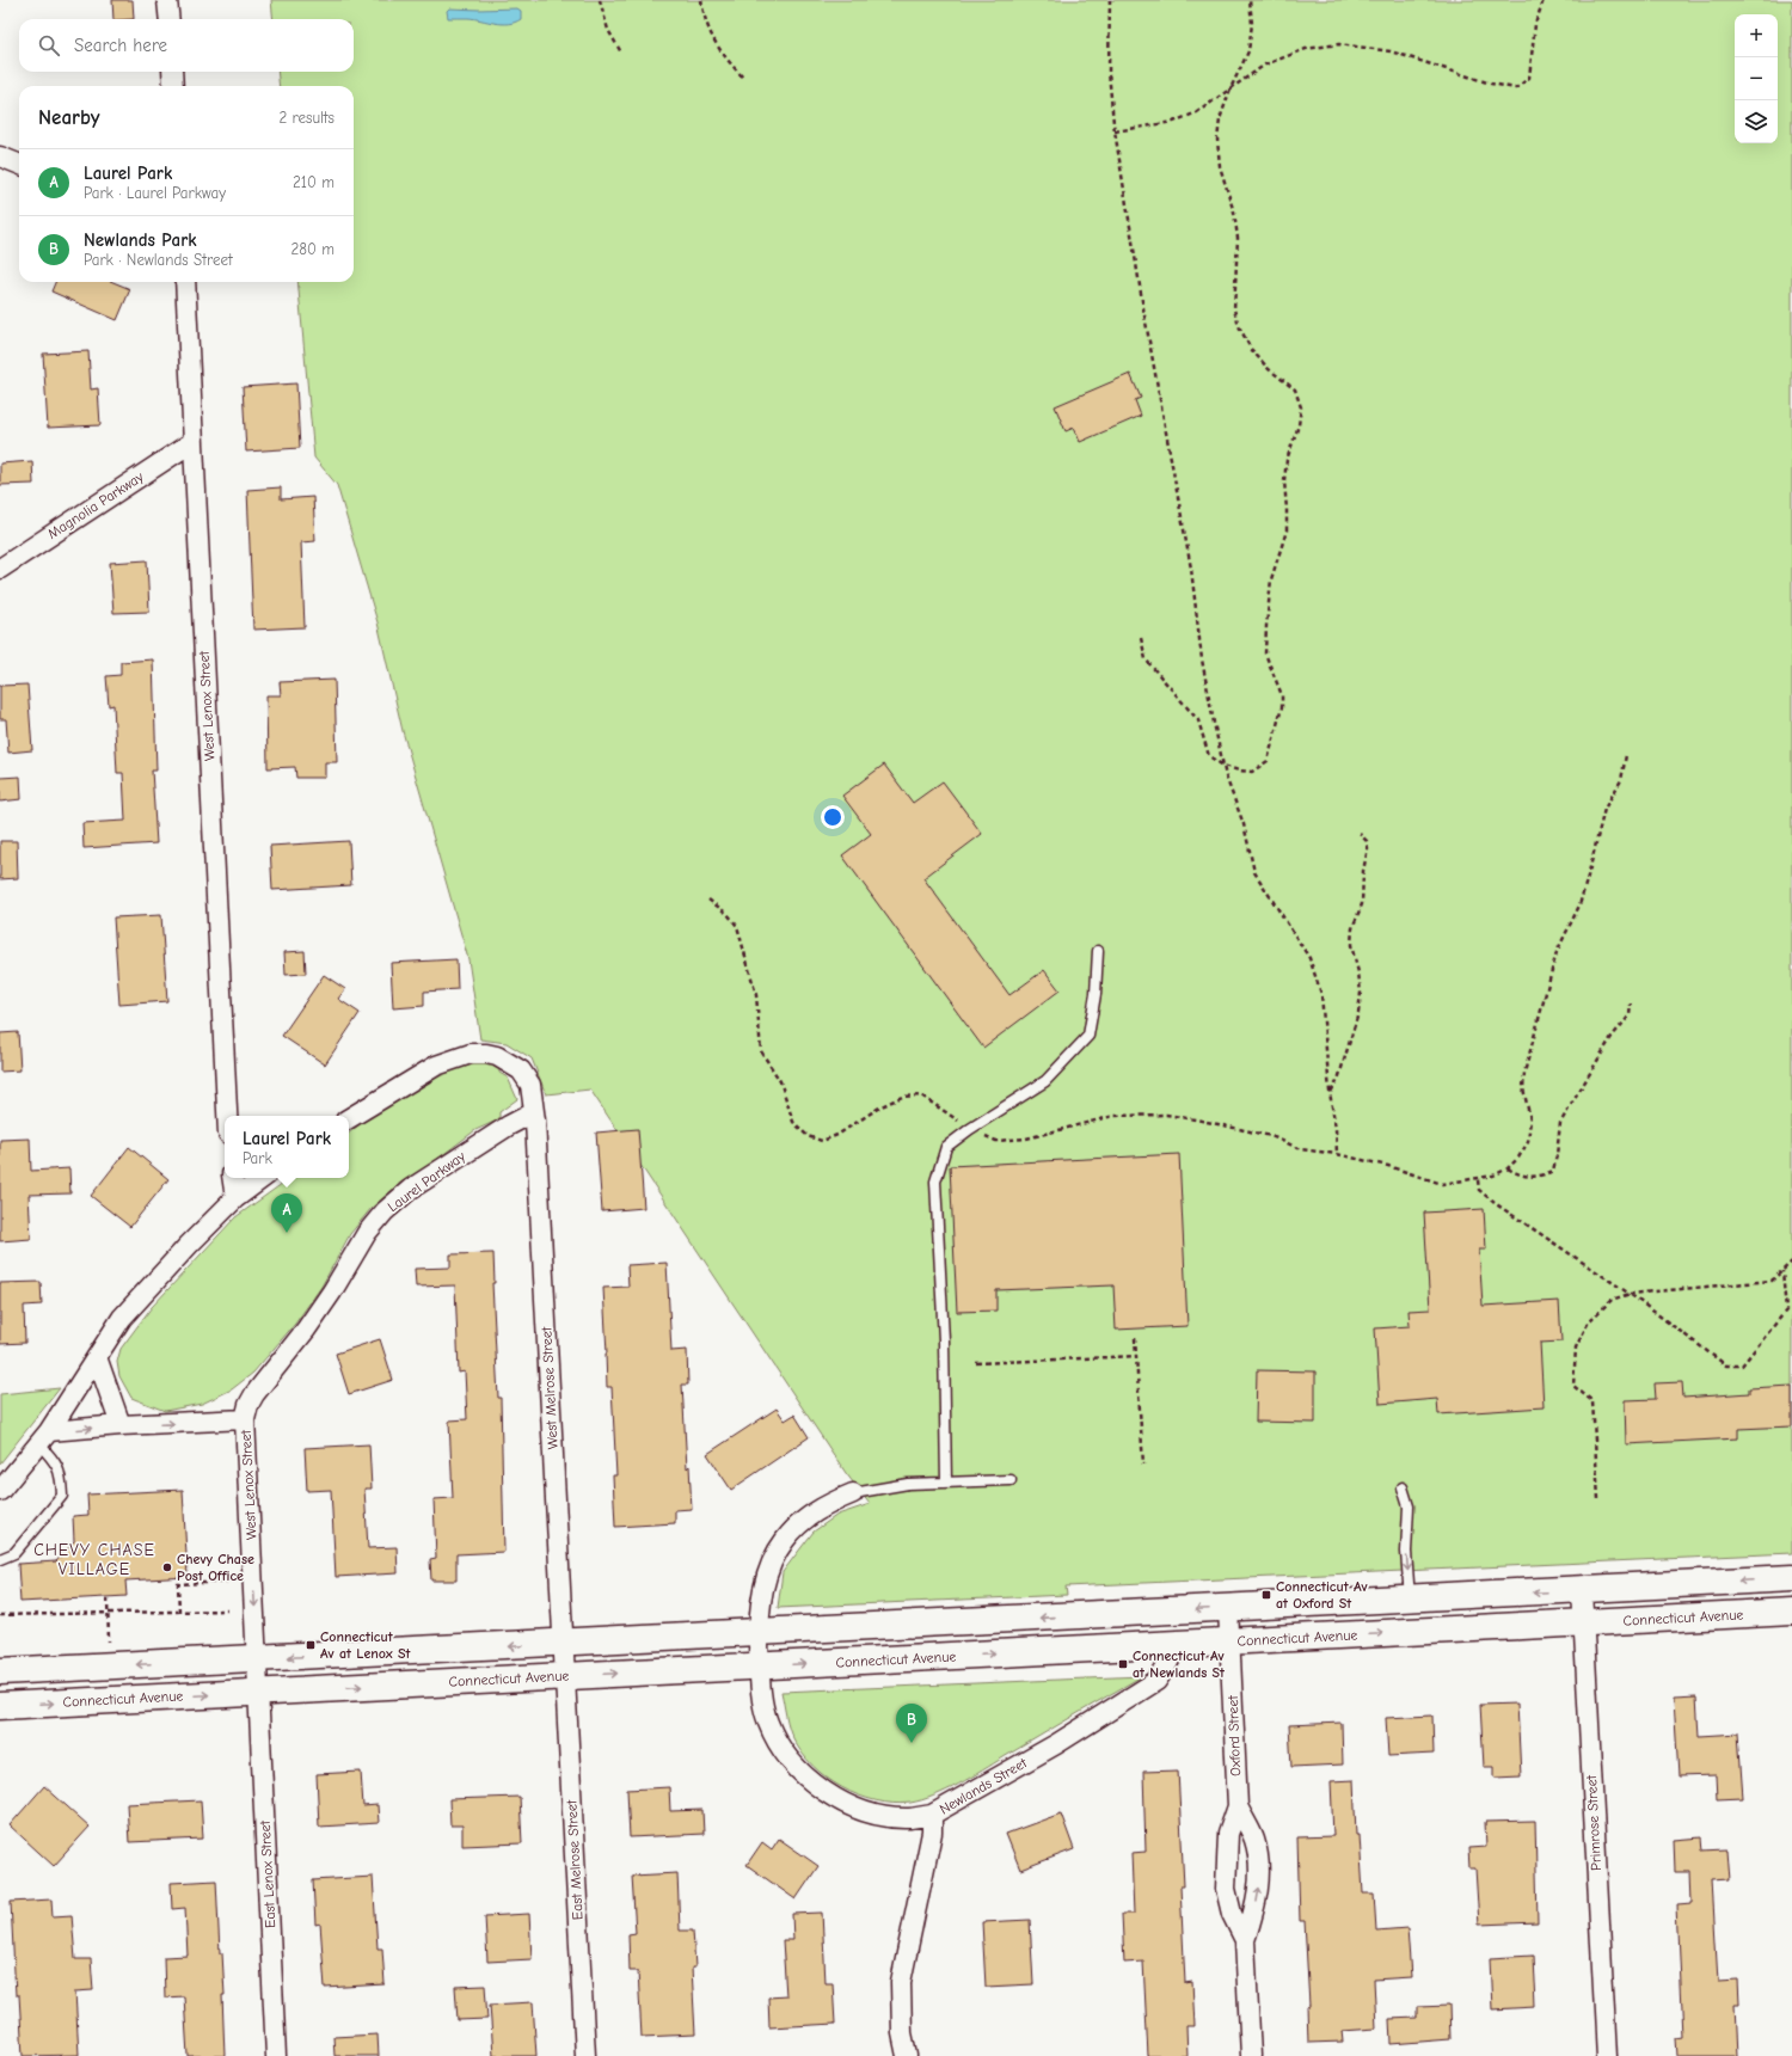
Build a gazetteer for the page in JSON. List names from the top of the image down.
{
  "streets": {
    "main road": ["Connecticut Avenue"],
    "street": [
      "Magnolia Parkway",
      "West Lenox Street",
      "Laurel Parkway",
      "West Melrose Street",
      "Oxford Street",
      "Newlands Street",
      "Primrose Street",
      "East Melrose Street",
      "East Lenox Street"
    ]
  },
  "crossings": [
    ["Magnolia Parkway", "West Lenox Street"],
    ["West Lenox Street", "Laurel Parkway"],
    ["West Lenox Street", "Connecticut Avenue"],
    ["West Lenox Street", "East Lenox Street"],
    ["Laurel Parkway", "West Melrose Street"],
    ["West Melrose Street", "Connecticut Avenue"],
    ["West Melrose Street", "East Melrose Street"],
    ["Connecticut Avenue", "Oxford Street"],
    ["Connecticut Avenue", "Newlands Street"],
    ["Connecticut Avenue", "Primrose Street"],
    ["Connecticut Avenue", "East Melrose Street"],
    ["Connecticut Avenue", "East Lenox Street"]
  ],
  "districts": ["CHEVY CHASE VILLAGE"],
  "places": {
    "other": ["Chevy Chase Post Office"],
    "transit": ["Connecticut Av at Oxford St", "Connecticut Av at Lenox St", "Connecticut Av at Newlands St"]
  },
  "page": {
    "map_buttons": ["+", "−"],
    "search": "Search here",
    "heading": ["Nearby", "2 results"],
    "list": [
      {
        "mark": "A",
        "name": "Laurel Park",
        "note": "Park · Laurel Parkway",
        "value": "210 m"
      },
      {
        "mark": "B",
        "name": "Newlands Park",
        "note": "Park · Newlands Street",
        "value": "280 m"
      }
    ],
    "popup": ["Laurel Park", "Park"],
    "pins": ["A", "B"]
  }
}
